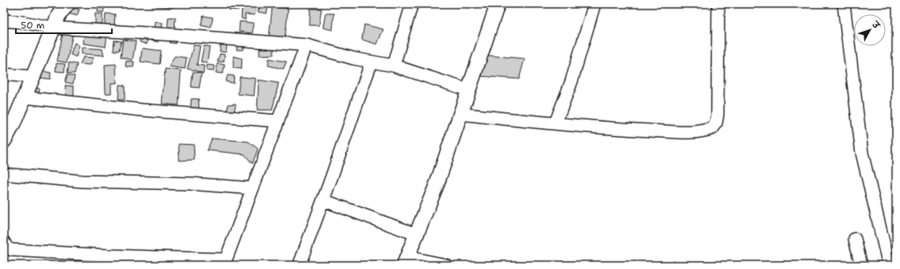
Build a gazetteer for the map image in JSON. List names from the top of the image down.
{
  "scale_bar": "50 m",
  "north": "top right"
}
